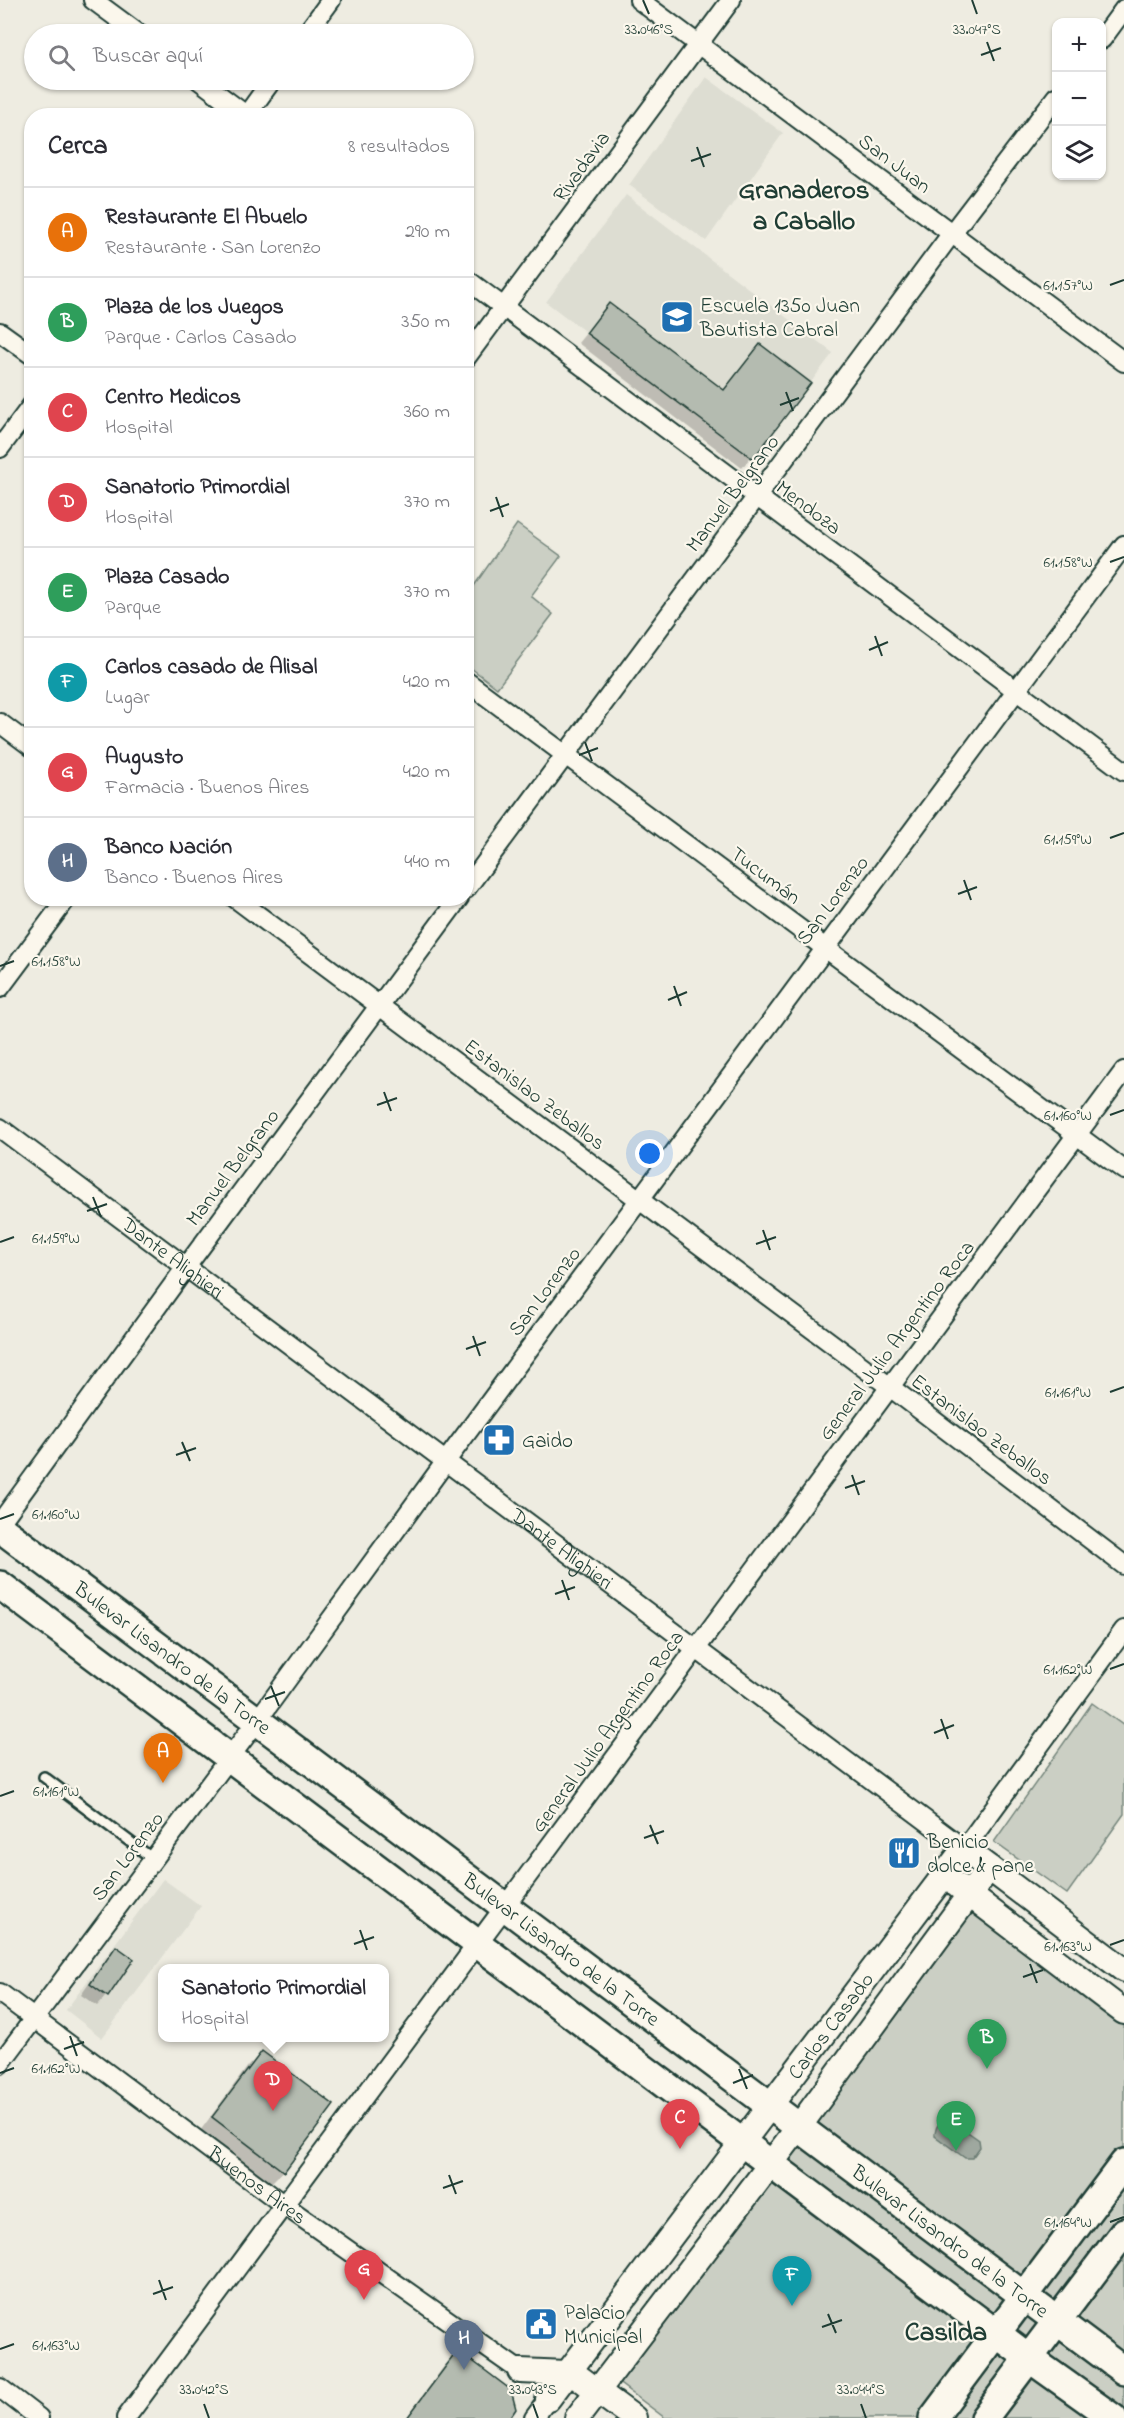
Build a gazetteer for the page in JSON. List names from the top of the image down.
{
  "streets": {
    "main road": ["Bulevar Lisandro de la Torre"],
    "street": [
      "San Juan",
      "Rivadavia",
      "Manuel Belgrano",
      "Mendoza",
      "Tucumán",
      "San Lorenzo",
      "Estanislao Zeballos",
      "Dante Alighieri",
      "General Julio Argentino Roca",
      "Carlos Casado",
      "Buenos Aires"
    ]
  },
  "crossings": [
    ["San Juan", "Rivadavia"],
    ["San Juan", "Manuel Belgrano"],
    ["Rivadavia", "Mendoza"],
    ["Manuel Belgrano", "Mendoza"],
    ["Manuel Belgrano", "Tucumán"],
    ["Manuel Belgrano", "Estanislao Zeballos"],
    ["Manuel Belgrano", "Dante Alighieri"],
    ["Manuel Belgrano", "Bulevar Lisandro de la Torre"],
    ["Mendoza", "San Lorenzo"],
    ["Tucumán", "San Lorenzo"],
    ["Tucumán", "General Julio Argentino Roca"],
    ["San Lorenzo", "Estanislao Zeballos"],
    ["San Lorenzo", "Dante Alighieri"],
    ["San Lorenzo", "Bulevar Lisandro de la Torre"],
    ["San Lorenzo", "Buenos Aires"],
    ["Estanislao Zeballos", "General Julio Argentino Roca"],
    ["Dante Alighieri", "General Julio Argentino Roca"],
    ["Dante Alighieri", "Carlos Casado"],
    ["General Julio Argentino Roca", "Bulevar Lisandro de la Torre"],
    ["General Julio Argentino Roca", "Buenos Aires"],
    ["Bulevar Lisandro de la Torre", "Carlos Casado"],
    ["Carlos Casado", "Buenos Aires"]
  ],
  "districts": ["Granaderos a Caballo", "Casilda"],
  "places": {
    "school or university": ["Escuela 1350 Juan Bautista Cabral"],
    "pharmacy": ["Gaido"],
    "restaurant": ["Benicio dolce & pane"],
    "public building": ["Palacio Municipal"]
  },
  "page": {
    "map_buttons": ["+", "−"],
    "search": "Buscar aquí",
    "heading": ["Cerca", "8 resultados"],
    "list": [
      {
        "mark": "A",
        "name": "Restaurante El Abuelo",
        "note": "Restaurante · San Lorenzo",
        "value": "290 m"
      },
      {
        "mark": "B",
        "name": "Plaza de los Juegos",
        "note": "Parque · Carlos Casado",
        "value": "350 m"
      },
      {
        "mark": "C",
        "name": "Centro Medicos",
        "note": "Hospital",
        "value": "360 m"
      },
      {
        "mark": "D",
        "name": "Sanatorio Primordial",
        "note": "Hospital",
        "value": "370 m"
      },
      {
        "mark": "E",
        "name": "Plaza Casado",
        "note": "Parque",
        "value": "370 m"
      },
      {
        "mark": "F",
        "name": "Carlos casado de Alisal",
        "note": "Lugar",
        "value": "420 m"
      },
      {
        "mark": "G",
        "name": "Augusto",
        "note": "Farmacia · Buenos Aires",
        "value": "420 m"
      },
      {
        "mark": "H",
        "name": "Banco Nación",
        "note": "Banco · Buenos Aires",
        "value": "440 m"
      }
    ],
    "pins": [
      "A",
      "B",
      "D",
      "C",
      "E",
      "G",
      "F",
      "H"
    ],
    "popup": ["Sanatorio Primordial", "Hospital"]
  },
  "coordinates": [
    "33.047°S",
    "33.046°S",
    "61.157°W",
    "61.158°W",
    "61.159°W",
    "61.160°W",
    "61.161°W",
    "61.162°W",
    "61.163°W",
    "61.164°W",
    "33.042°S",
    "33.043°S",
    "33.044°S"
  ]
}
